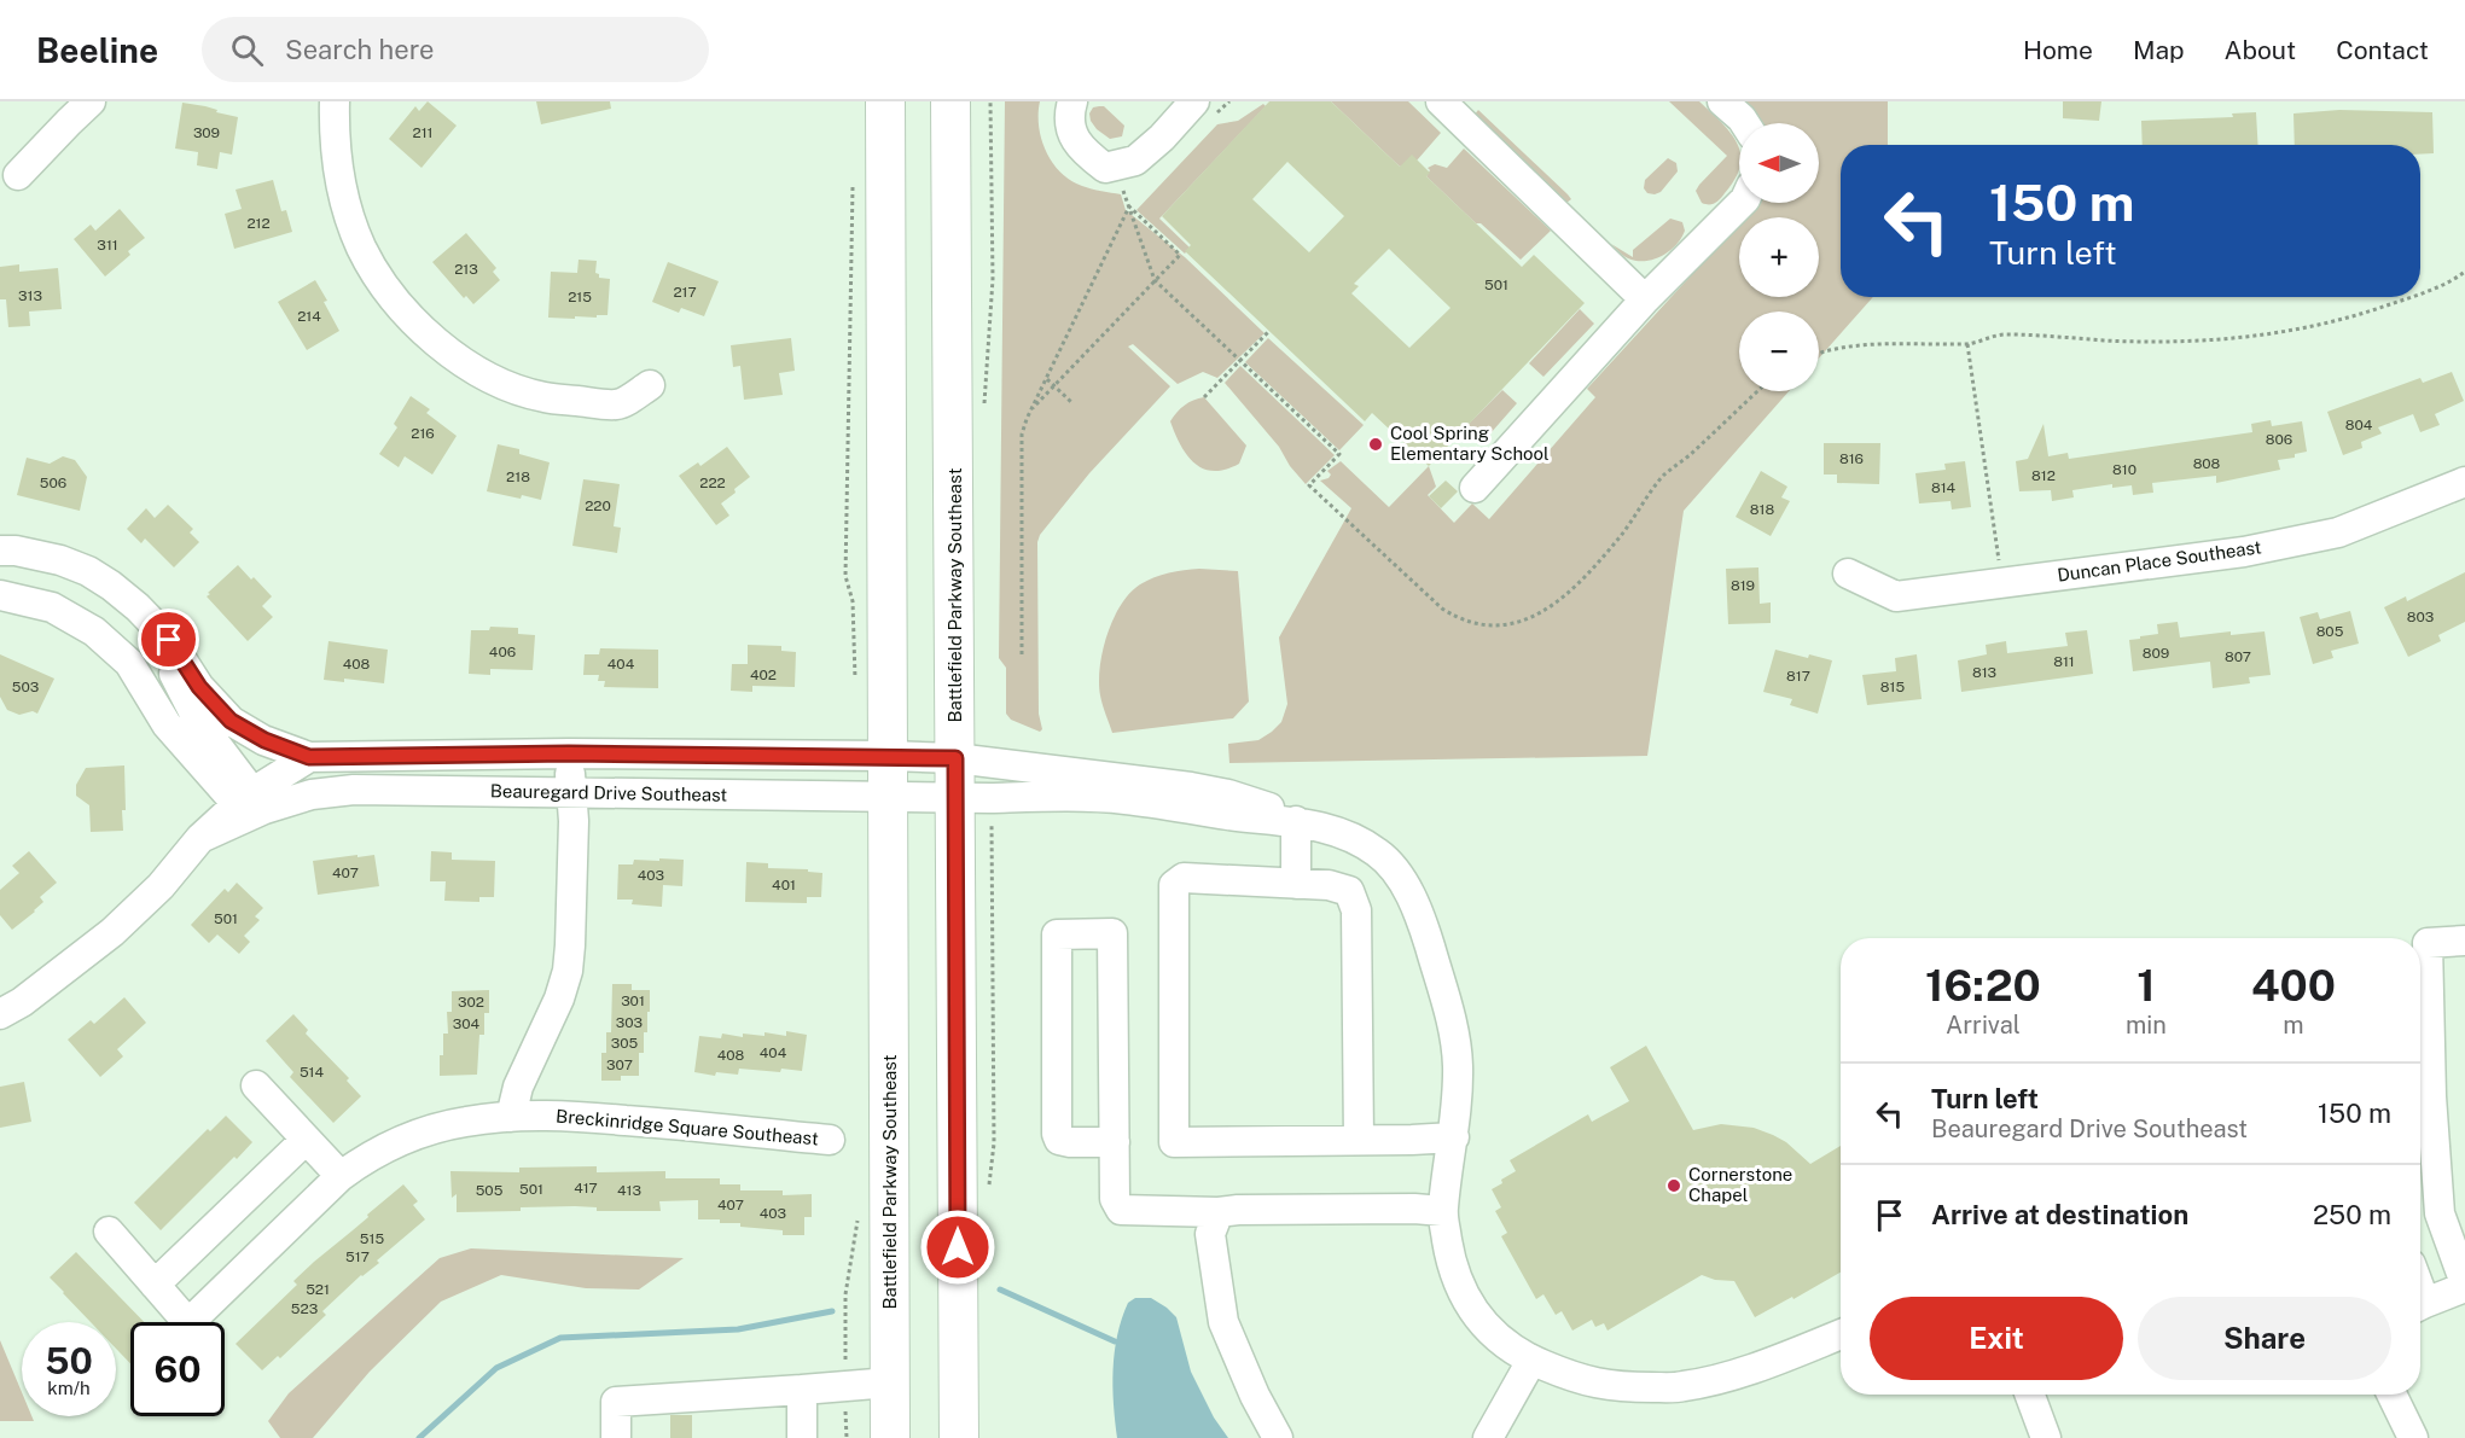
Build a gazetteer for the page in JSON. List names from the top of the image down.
{
  "streets": {
    "main road": ["Battlefield Parkway Southeast"],
    "street": ["Duncan Place Southeast", "Beauregard Drive Southeast", "Breckinridge Square Southeast"]
  },
  "crossings": [
    ["Battlefield Parkway Southeast", "Beauregard Drive Southeast"]
  ],
  "places": ["Cool Spring Elementary School", "Cornerstone Chapel"],
  "house_numbers": [
    "309",
    "211",
    "212",
    "311",
    "213",
    "501",
    "217",
    "313",
    "215",
    "214",
    "804",
    "216",
    "806",
    "816",
    "808",
    "810",
    "812",
    "218",
    "506",
    "222",
    "814",
    "220",
    "818",
    "819",
    "803",
    "805",
    "406",
    "809",
    "807",
    "811",
    "408",
    "404",
    "813",
    "402",
    "817",
    "503",
    "815",
    "407",
    "403",
    "401",
    "501",
    "301",
    "302",
    "303",
    "304",
    "305",
    "404",
    "408",
    "307",
    "514",
    "417",
    "501",
    "505",
    "413",
    "407",
    "403",
    "515",
    "517",
    "521",
    "523"
  ],
  "north": "left",
  "page": {
    "header": "Beeline",
    "search": "Search here",
    "nav": [
      "Home",
      "Map",
      "About",
      "Contact"
    ],
    "map_buttons": ["+", "−"],
    "turn": ["150 m", "Turn left"],
    "eta": [
      "16:20",
      "Arrival",
      "1",
      "min",
      "400",
      "m"
    ],
    "list": [
      {
        "name": "Turn left",
        "note": "Beauregard Drive Southeast",
        "value": "150 m"
      },
      {
        "name": "Arrive at destination",
        "value": "250 m"
      }
    ],
    "buttons": ["Exit", "Share"],
    "speed": "50 km/h",
    "limit": "60"
  }
}
